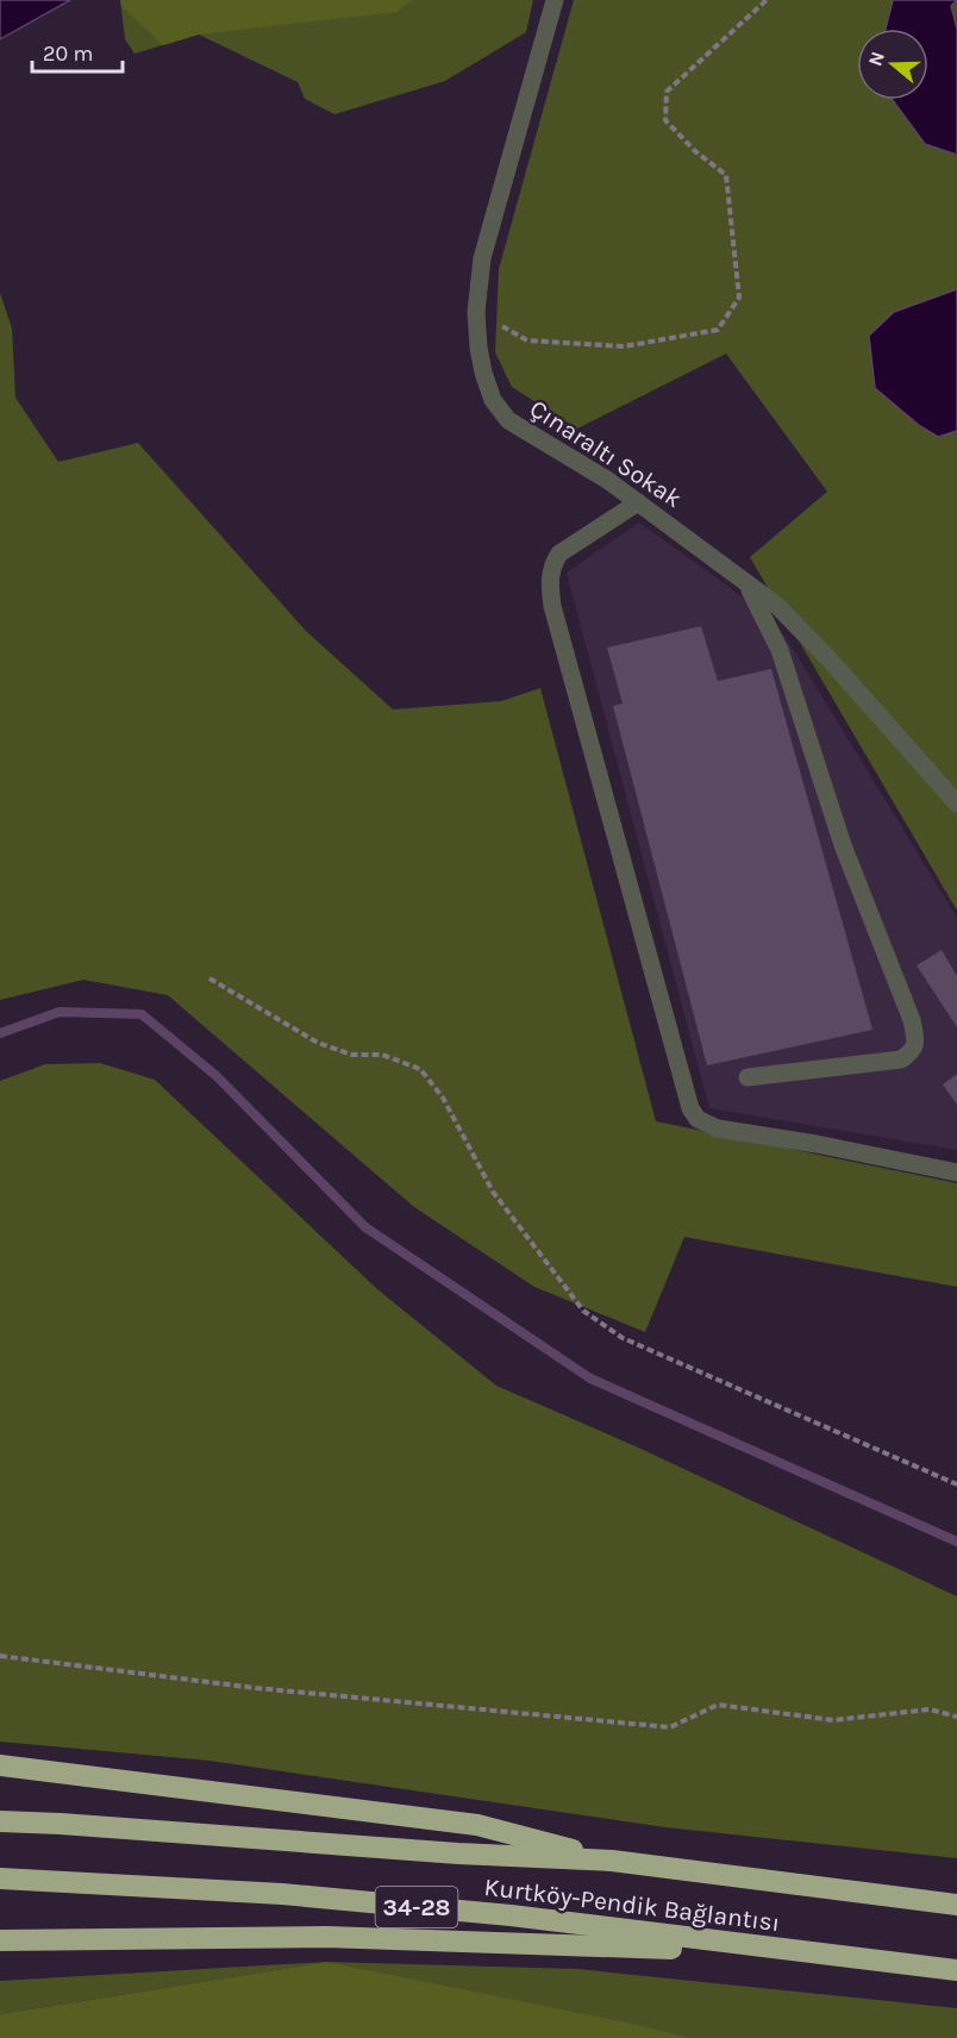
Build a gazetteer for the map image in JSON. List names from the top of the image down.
{
  "streets": {
    "highway": ["Kurtköy-Pendik Bağlantısı", "34-28"],
    "street": ["Çınaraltı Sokak"]
  },
  "scale_bar": "20 m",
  "north": "left"
}
